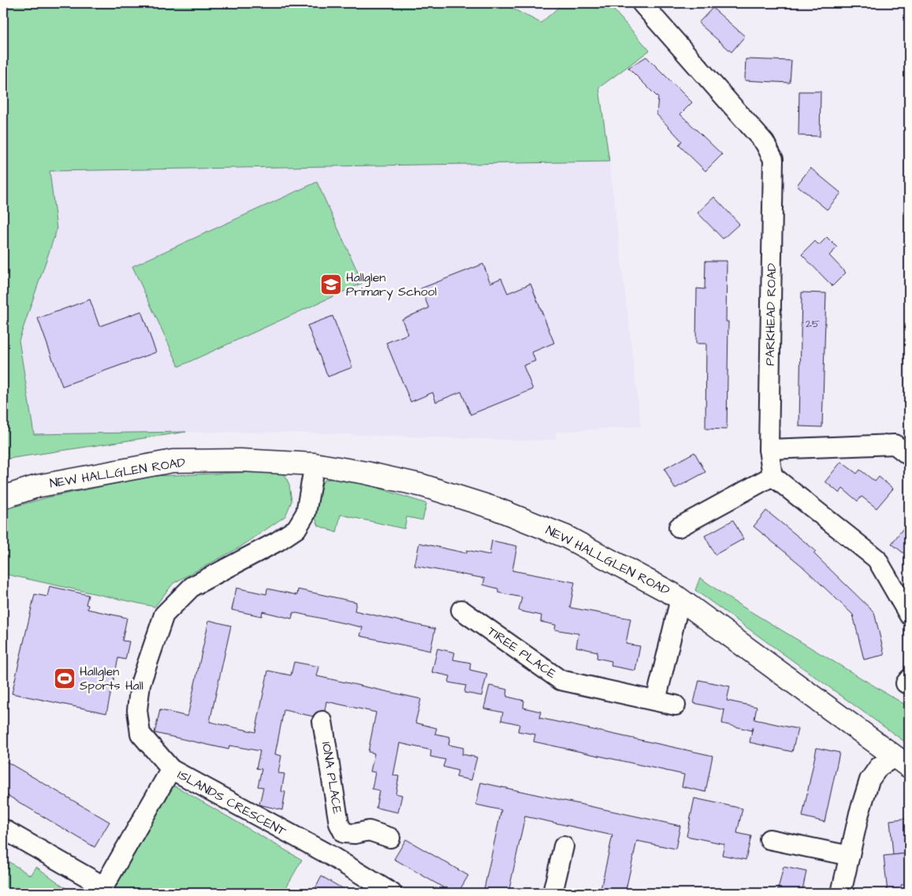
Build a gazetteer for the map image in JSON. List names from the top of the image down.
{
  "streets": {
    "street": [
      "PARKHEAD ROAD",
      "NEW HALLGLEN ROAD",
      "TIREE PLACE",
      "IONA PLACE",
      "ISLANDS CRESCENT"
    ]
  },
  "crossings": [
    ["NEW HALLGLEN ROAD", "ISLANDS CRESCENT"]
  ],
  "places": {
    "school or university": ["Hallglen Primary School"],
    "sports": ["Hallglen Sports Hall"]
  },
  "house_numbers": ["25"]
}
